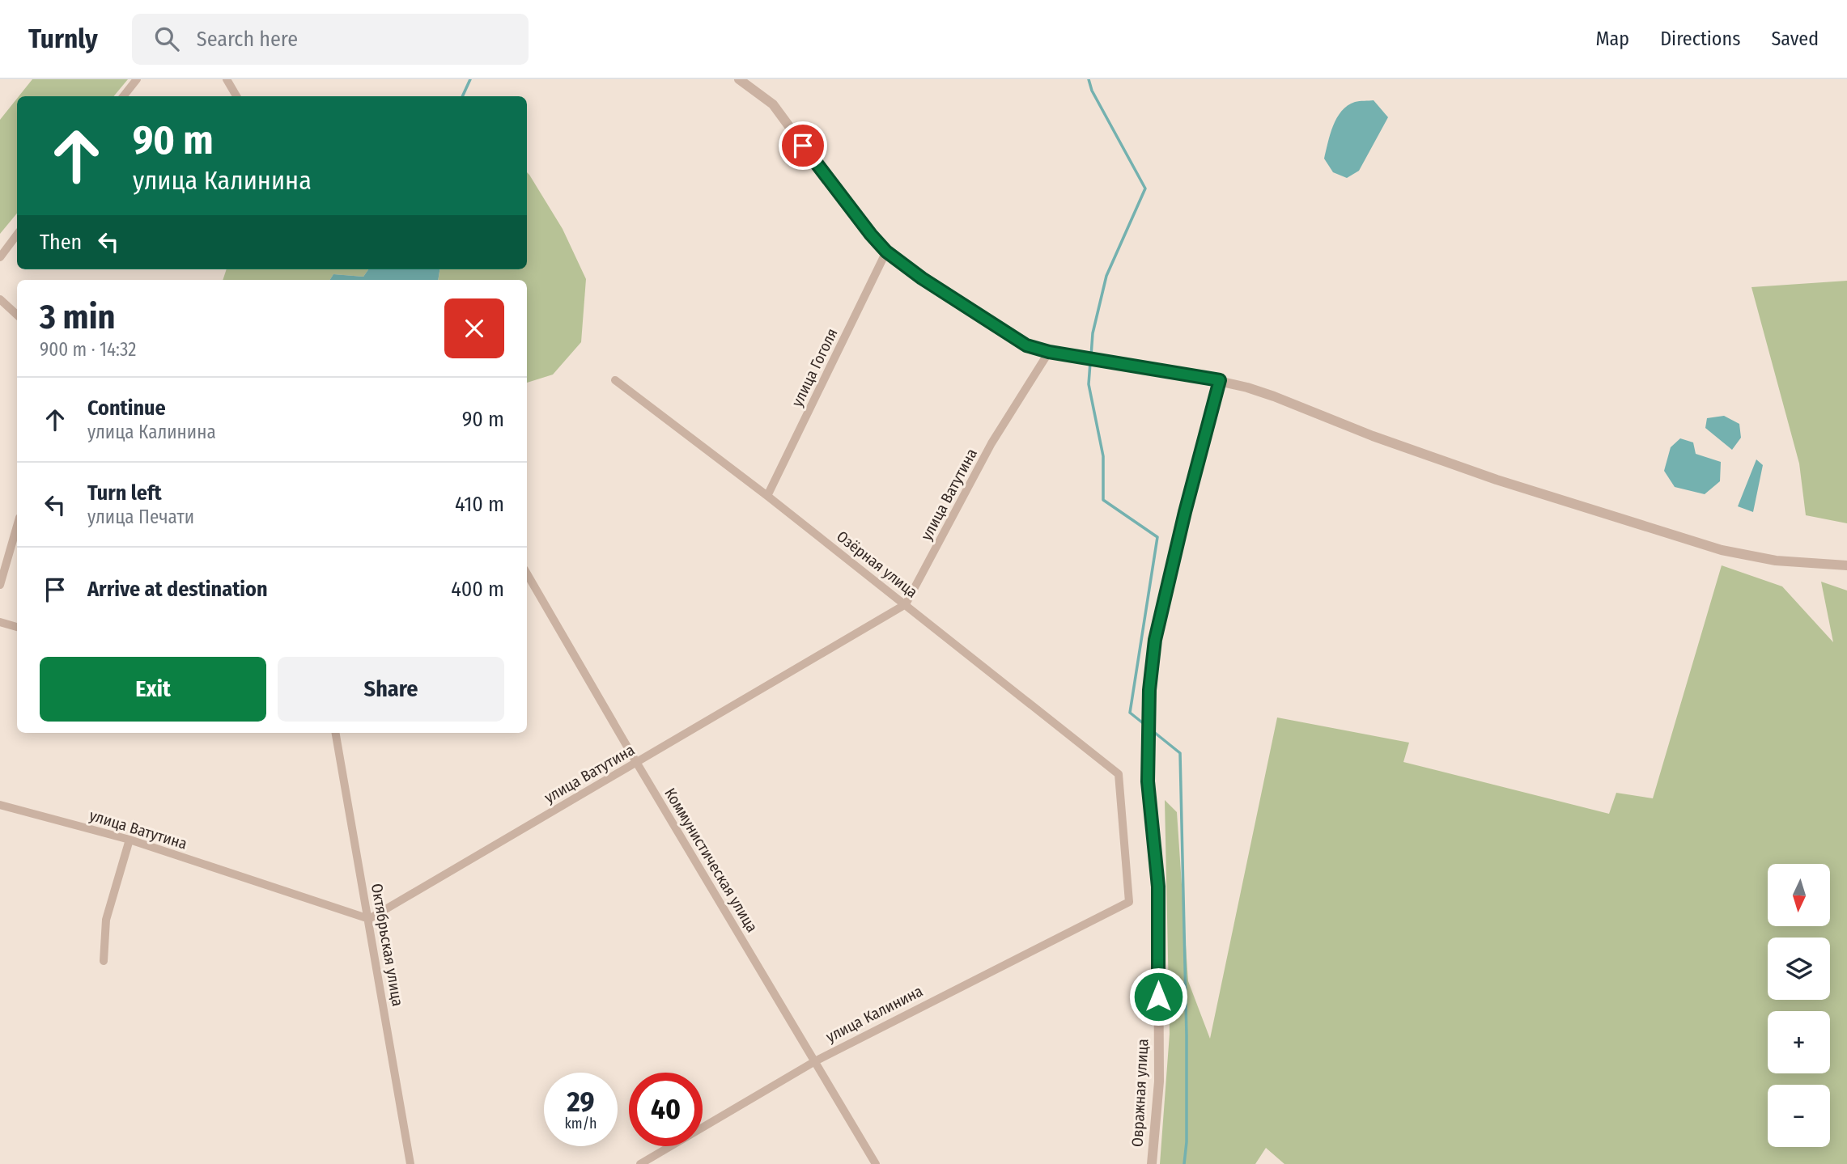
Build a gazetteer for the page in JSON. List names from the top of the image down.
{
  "streets": {
    "street": [
      "улица Гоголя",
      "улица Ватутина",
      "Озёрная улица",
      "Коммунистическая улица",
      "Октябрьская улица",
      "улица Калинина",
      "Овражная улица"
    ]
  },
  "crossings": [
    ["улица Гоголя", "Озёрная улица"],
    ["улица Ватутина", "Озёрная улица"],
    ["улица Ватутина", "Коммунистическая улица"],
    ["улица Ватутина", "Октябрьская улица"],
    ["Озёрная улица", "улица Калинина"],
    ["Коммунистическая улица", "улица Калинина"]
  ],
  "north": "bottom",
  "page": {
    "header": "Turnly",
    "search": "Search here",
    "nav": ["Map", "Directions", "Saved"],
    "turn": ["90 m", "улица Калинина"],
    "then": "Then",
    "heading": ["3 min", "900 m · 14:32"],
    "list": [
      {
        "name": "Continue",
        "note": "улица Калинина",
        "value": "90 m"
      },
      {
        "name": "Turn left",
        "note": "улица Печати",
        "value": "410 m"
      },
      {
        "name": "Arrive at destination",
        "value": "400 m"
      }
    ],
    "buttons": ["Exit", "Share"],
    "map_buttons": ["+", "−"],
    "speed": "29 km/h",
    "limit": "40"
  }
}
